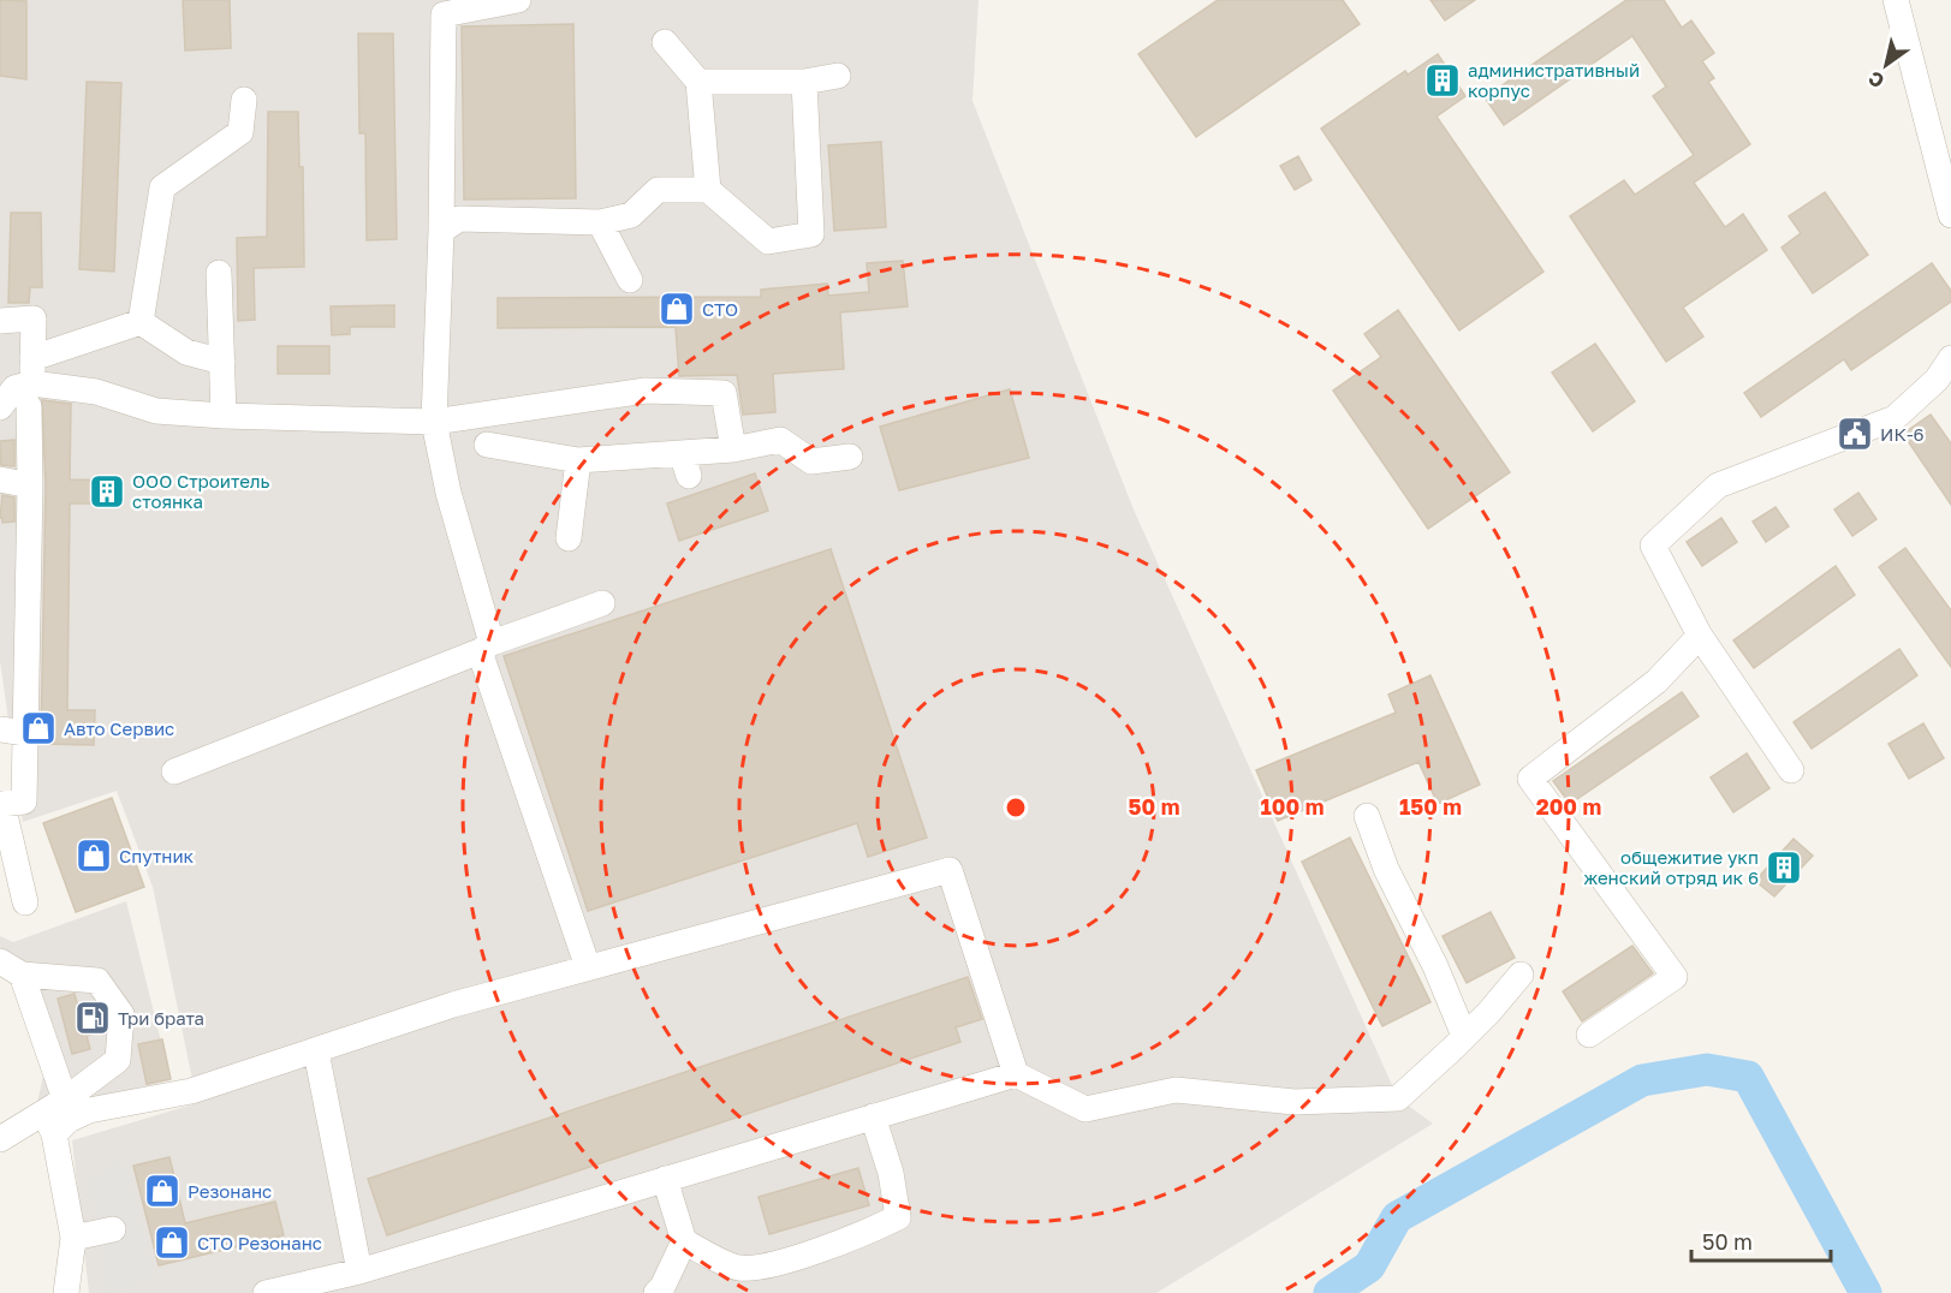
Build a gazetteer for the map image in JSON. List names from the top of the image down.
{
  "places": {
    "building": ["административный корпус", "ООО Строитель стоянка", "общежитие укп женский отряд ик 6"],
    "shop": [
      "СТО",
      "Авто Сервис",
      "Спутник",
      "Резонанс",
      "СТО Резонанс"
    ],
    "public building": ["ИК-6"],
    "fuel station": ["Три брата"]
  },
  "scale_bar": "50 m",
  "north": "bottom left",
  "rings": [
    "50 m",
    "100 m",
    "150 m",
    "200 m"
  ]
}
